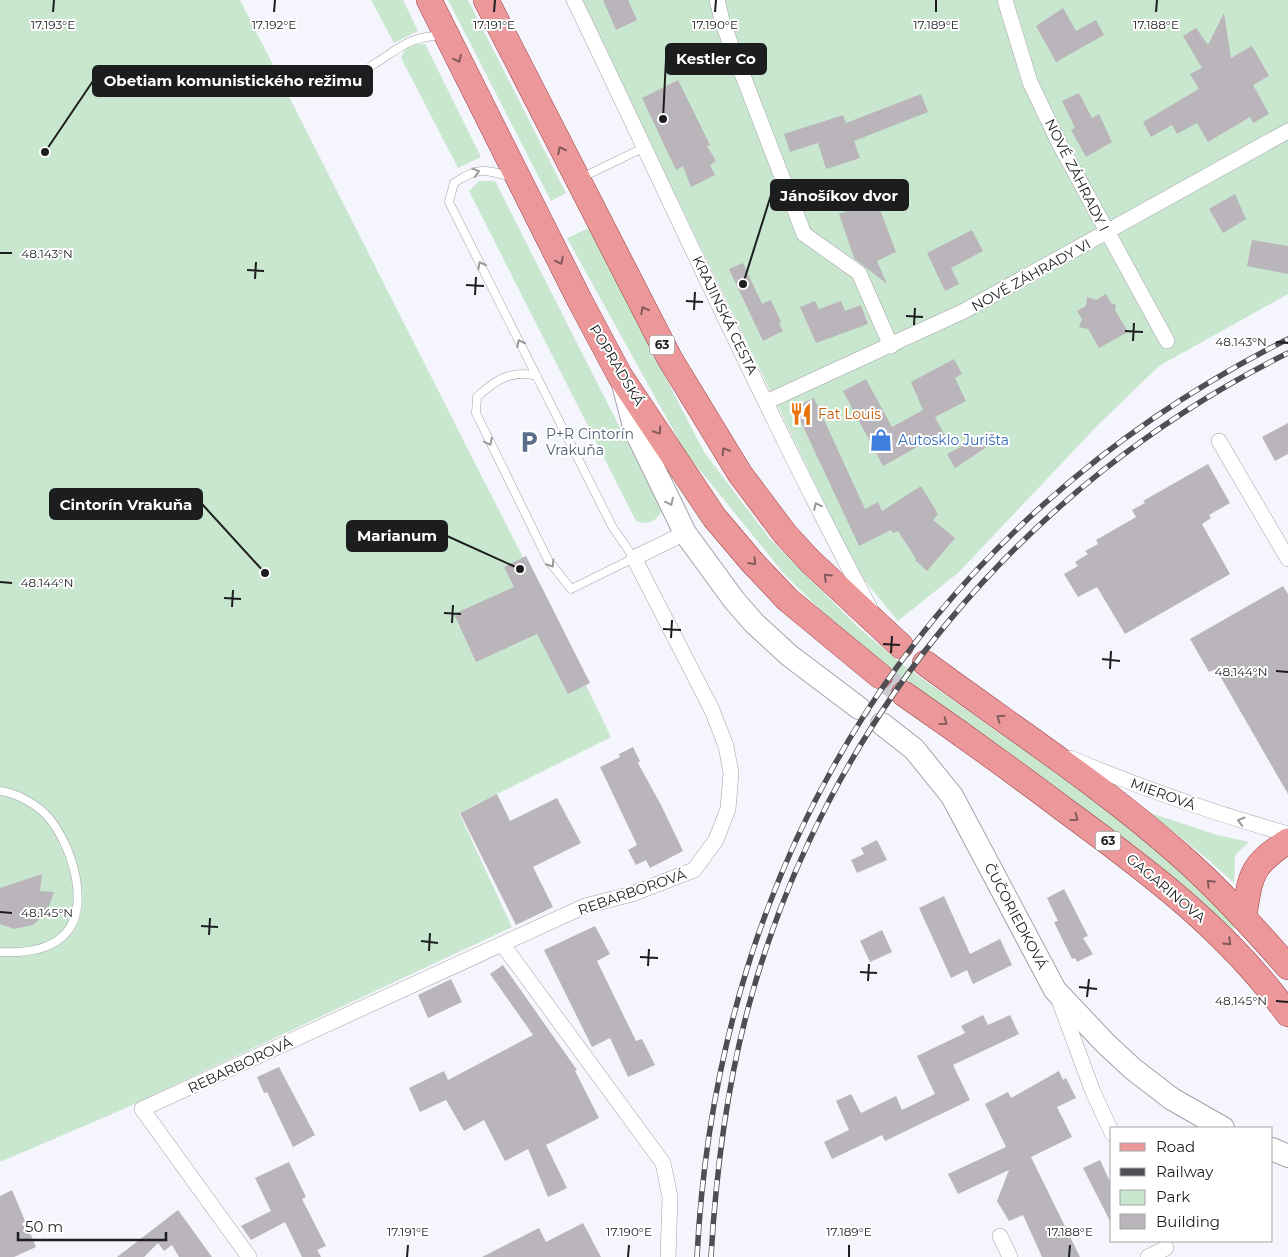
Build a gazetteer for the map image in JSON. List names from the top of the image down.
{
  "streets": {
    "main road": ["63", "POPRADSKÁ", "GAGARINOVA"],
    "street": [
      "NOVÉ ZÁHRADY I",
      "NOVÉ ZÁHRADY VI",
      "KRAJINSKÁ CESTA",
      "MIEROVÁ",
      "REBARBOROVÁ",
      "ČUČORIEDKOVÁ"
    ]
  },
  "crossings": [
    ["NOVÉ ZÁHRADY I", "NOVÉ ZÁHRADY VI"],
    ["NOVÉ ZÁHRADY VI", "KRAJINSKÁ CESTA"],
    ["KRAJINSKÁ CESTA", "63"],
    ["63", "MIEROVÁ"]
  ],
  "one_way": ["MIEROVÁ"],
  "places": {
    "other": [
      "Kestler Co",
      "Obetiam komunistického režimu",
      "Jánošíkov dvor",
      "Marianum",
      "Cintorín Vrakuňa"
    ],
    "restaurant": ["Fat Louis"],
    "shop": ["Autosklo Jurišta"],
    "parking": ["P+R Cintorín Vrakuňa"]
  },
  "legend": [
    "Road",
    "Railway",
    "Park",
    "Building"
  ],
  "scale_bar": "50 m",
  "coordinates": [
    "17.193°E",
    "17.192°E",
    "17.191°E",
    "17.190°E",
    "17.189°E",
    "17.188°E",
    "48.143°N",
    "48.144°N",
    "48.145°N"
  ]
}
